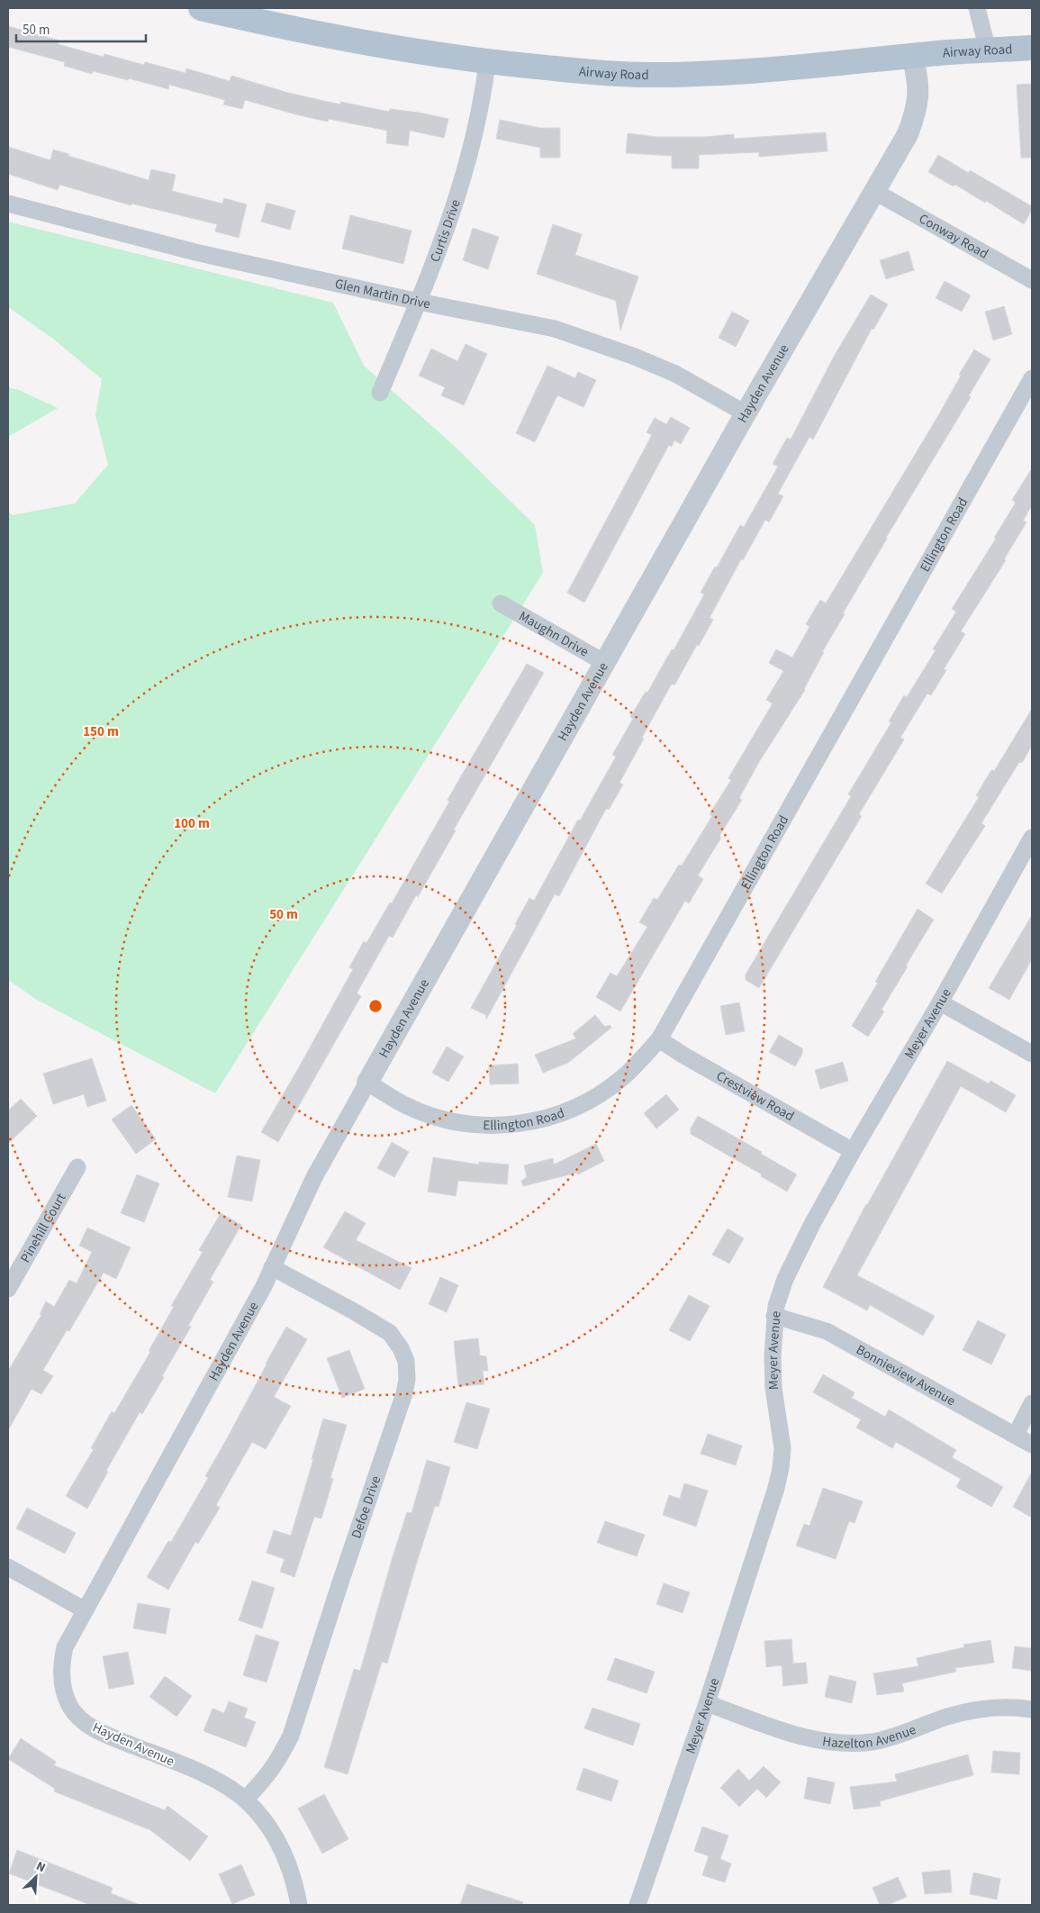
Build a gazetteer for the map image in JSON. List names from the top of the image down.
{
  "streets": {
    "main road": ["Airway Road"],
    "street": [
      "Curtis Drive",
      "Conway Road",
      "Glen Martin Drive",
      "Hayden Avenue",
      "Ellington Road",
      "Maughn Drive",
      "Meyer Avenue",
      "Crestview Road",
      "Pinehill Court",
      "Bonnieview Avenue",
      "Defoe Drive",
      "Hazelton Avenue"
    ]
  },
  "crossings": [
    ["Airway Road", "Curtis Drive"],
    ["Airway Road", "Hayden Avenue"],
    ["Curtis Drive", "Glen Martin Drive"],
    ["Conway Road", "Hayden Avenue"],
    ["Glen Martin Drive", "Hayden Avenue"],
    ["Hayden Avenue", "Ellington Road"],
    ["Hayden Avenue", "Maughn Drive"],
    ["Hayden Avenue", "Defoe Drive"],
    ["Ellington Road", "Crestview Road"],
    ["Meyer Avenue", "Crestview Road"],
    ["Meyer Avenue", "Bonnieview Avenue"],
    ["Meyer Avenue", "Hazelton Avenue"]
  ],
  "scale_bar": "50 m",
  "north": "top right",
  "rings": ["150 m", "100 m", "50 m"]
}
